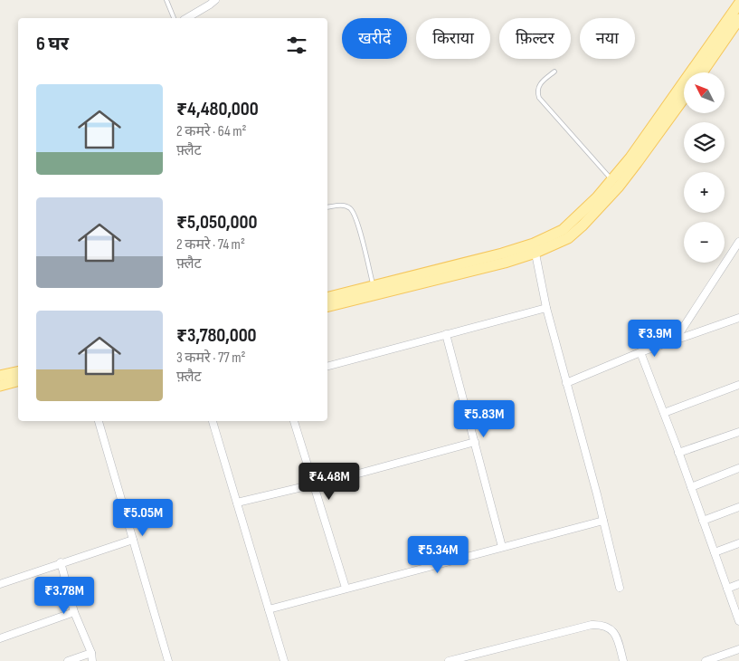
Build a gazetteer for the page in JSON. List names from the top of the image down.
{
  "north": "top left",
  "page": {
    "chip": [
      "खरीदें",
      "किराया",
      "फ़िल्टर",
      "नया"
    ],
    "heading": "6 घर",
    "map_buttons": ["+", "−"],
    "list": [
      {
        "name": "₹4,480,000",
        "note": "2 कमरे · 64 m² · फ़्लैट"
      },
      {
        "name": "₹5,050,000",
        "note": "2 कमरे · 74 m² · फ़्लैट"
      },
      {
        "name": "₹3,780,000",
        "note": "3 कमरे · 77 m² · फ़्लैट"
      }
    ],
    "price": [
      "₹3.9M",
      "₹5.83M",
      "₹4.48M",
      "₹5.05M",
      "₹5.34M",
      "₹3.78M"
    ]
  }
}
